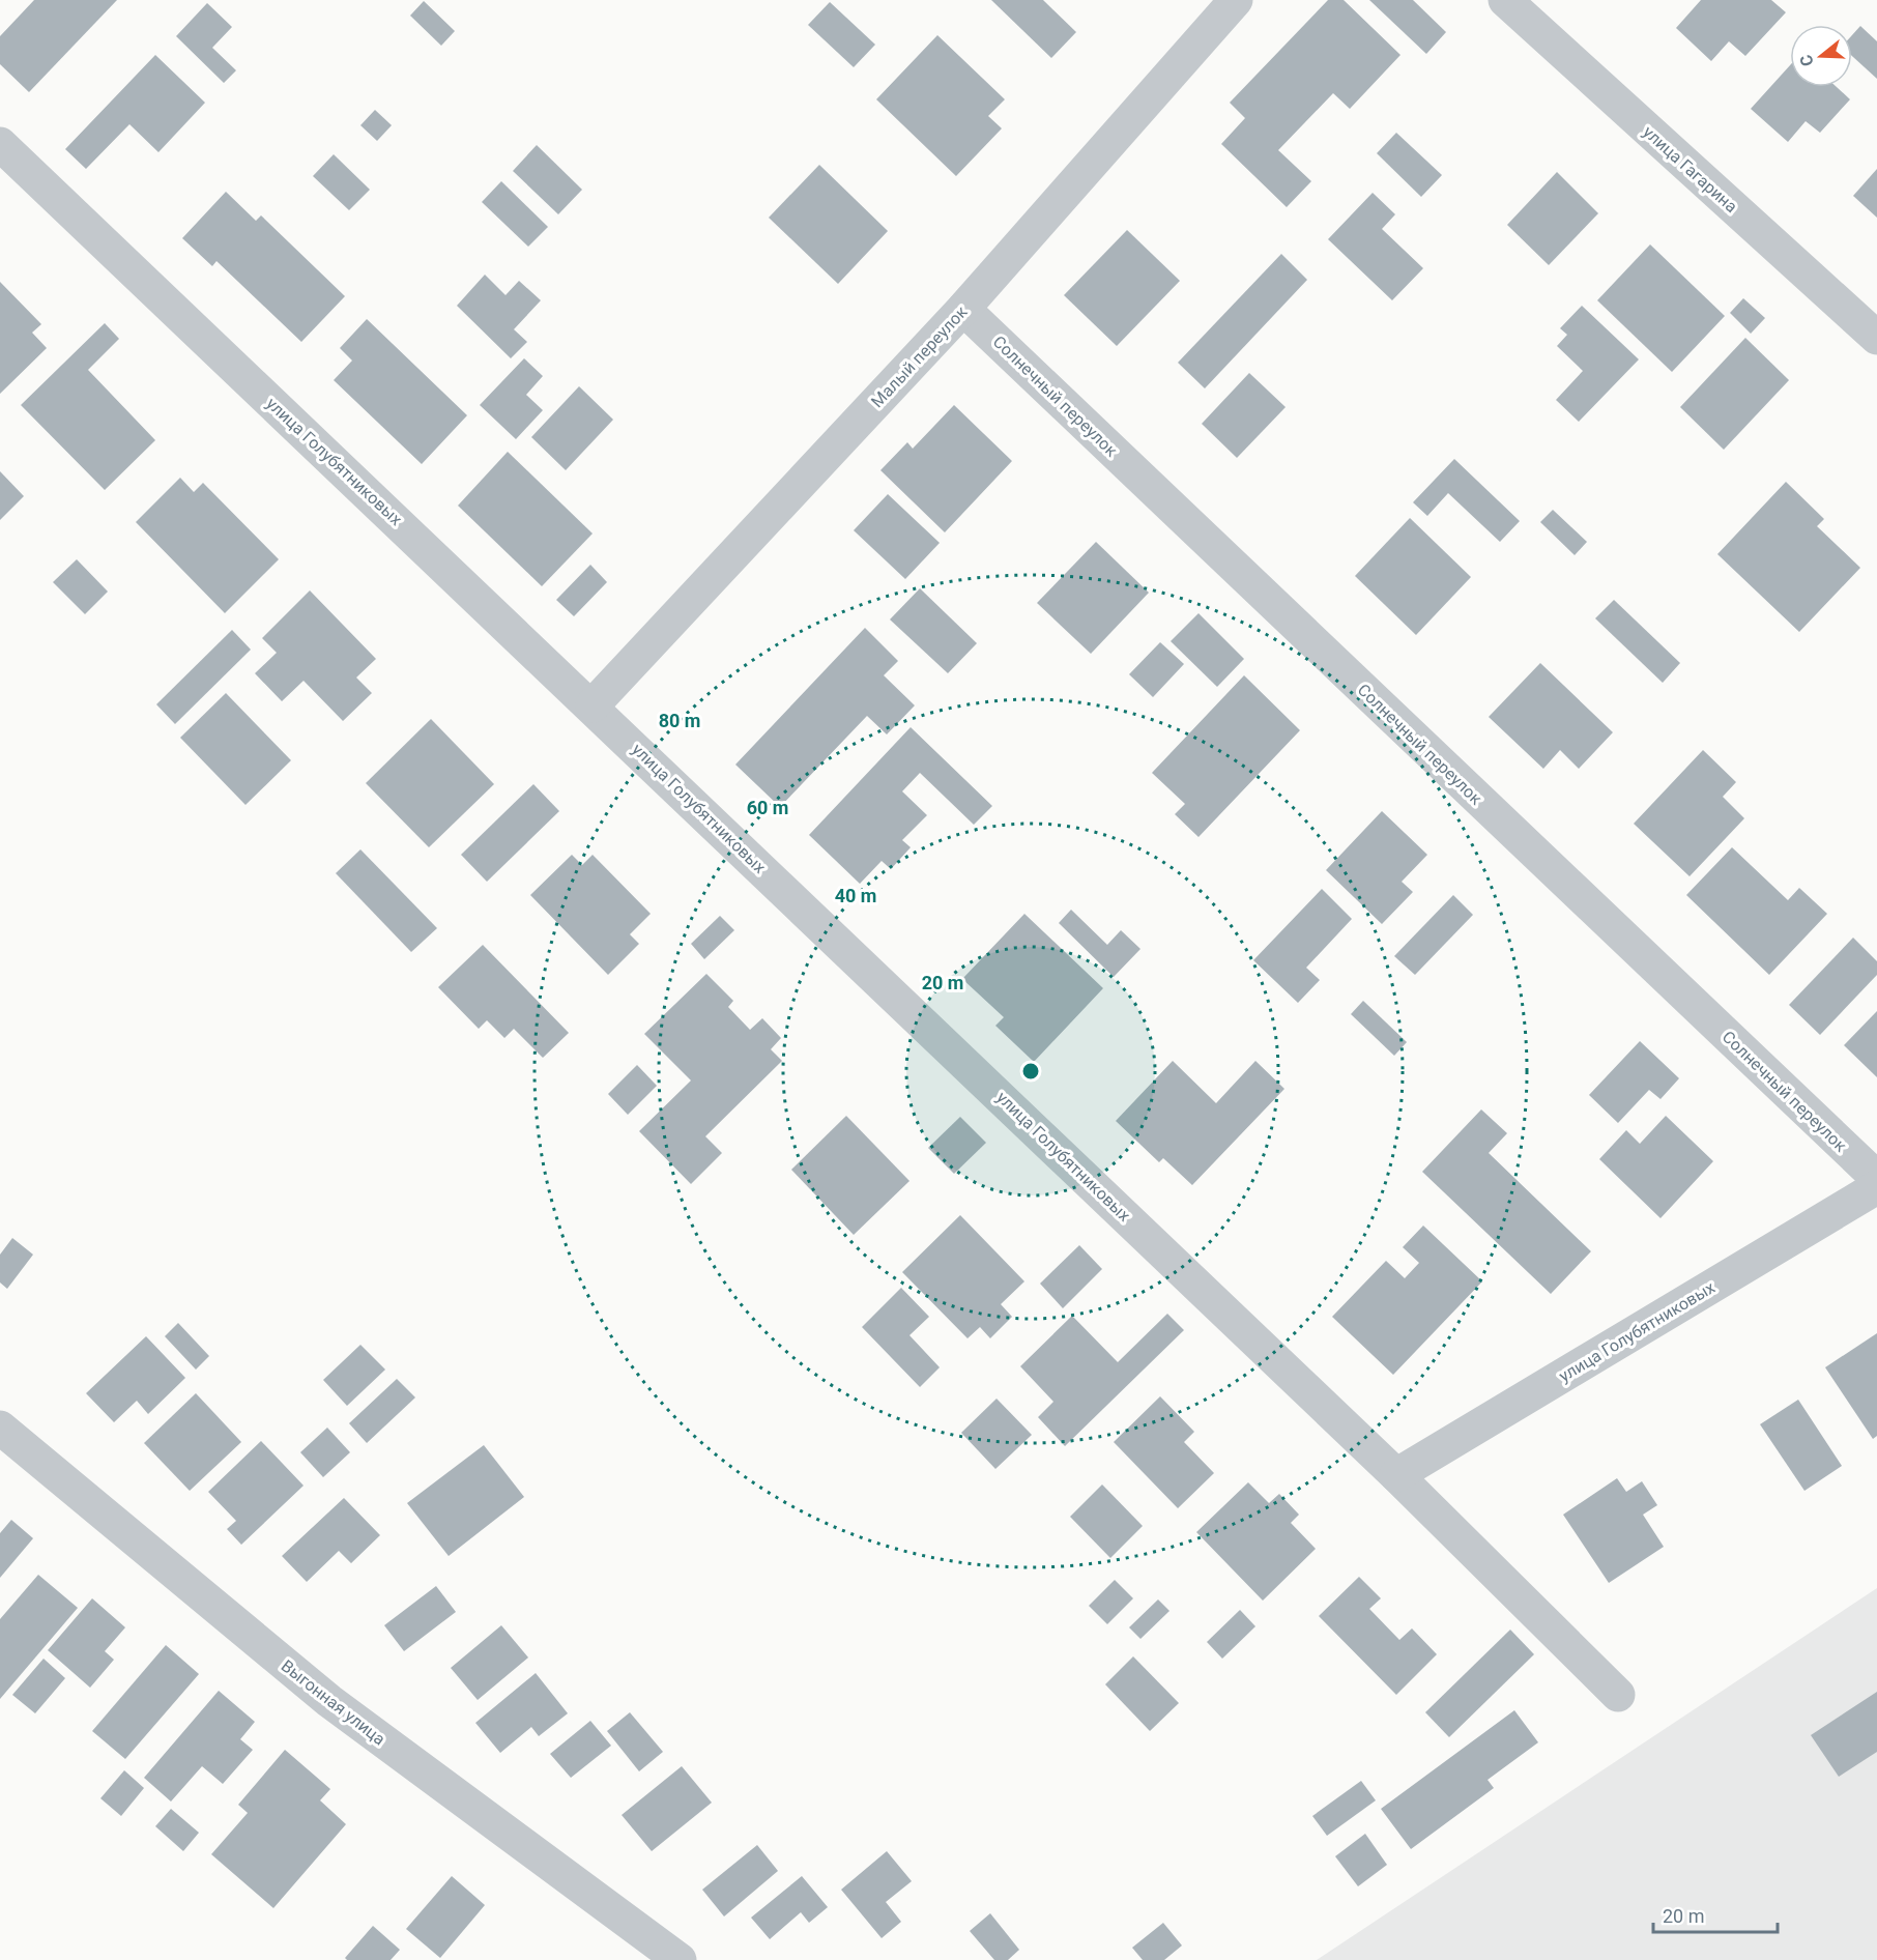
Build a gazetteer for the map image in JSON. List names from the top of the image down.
{
  "streets": {
    "street": [
      "улица Гагарина",
      "Малый переулок",
      "Солнечный переулок",
      "улица Голубятниковых",
      "Выгонная улица"
    ]
  },
  "crossings": [
    ["Малый переулок", "Солнечный переулок"],
    ["Малый переулок", "улица Голубятниковых"]
  ],
  "scale_bar": "20 m",
  "north": "left",
  "rings": [
    "80 m",
    "60 m",
    "40 m",
    "20 m"
  ]
}
